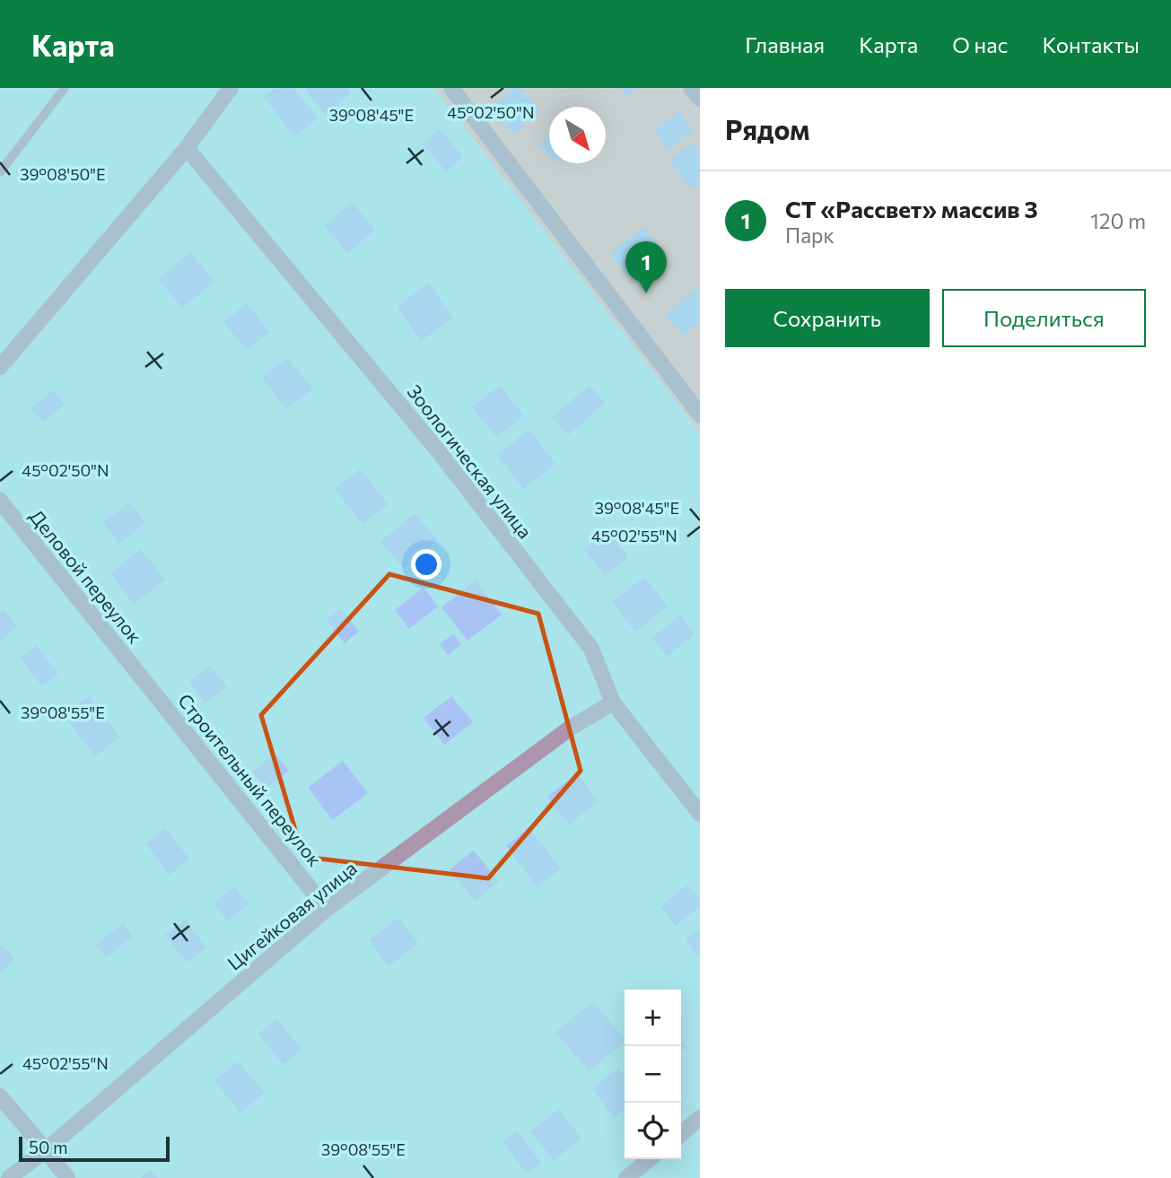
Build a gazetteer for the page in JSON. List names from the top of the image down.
{
  "streets": {
    "street": [
      "Зоологическая улица",
      "Деловой переулок",
      "Строительный переулок",
      "Цигейковая улица"
    ]
  },
  "crossings": [
    ["Зоологическая улица", "Цигейковая улица"],
    ["Деловой переулок", "Строительный переулок"],
    ["Строительный переулок", "Цигейковая улица"]
  ],
  "scale_bar": "50 m",
  "north": "bottom right",
  "page": {
    "header": "Карта",
    "nav": [
      "Главная",
      "Карта",
      "О нас",
      "Контакты"
    ],
    "heading": "Рядом",
    "list": [
      {
        "mark": "1",
        "name": "СТ «Рассвет» массив 3",
        "note": "Парк",
        "value": "120 m"
      }
    ],
    "pins": "1",
    "buttons": ["Сохранить", "Поделиться"],
    "map_buttons": ["+", "−"],
    "scale": "50 m"
  },
  "coordinates": [
    "45°02'50\"N",
    "39°08'45\"E",
    "39°08'50\"E",
    "45°02'55\"N",
    "39°08'55\"E"
  ]
}
